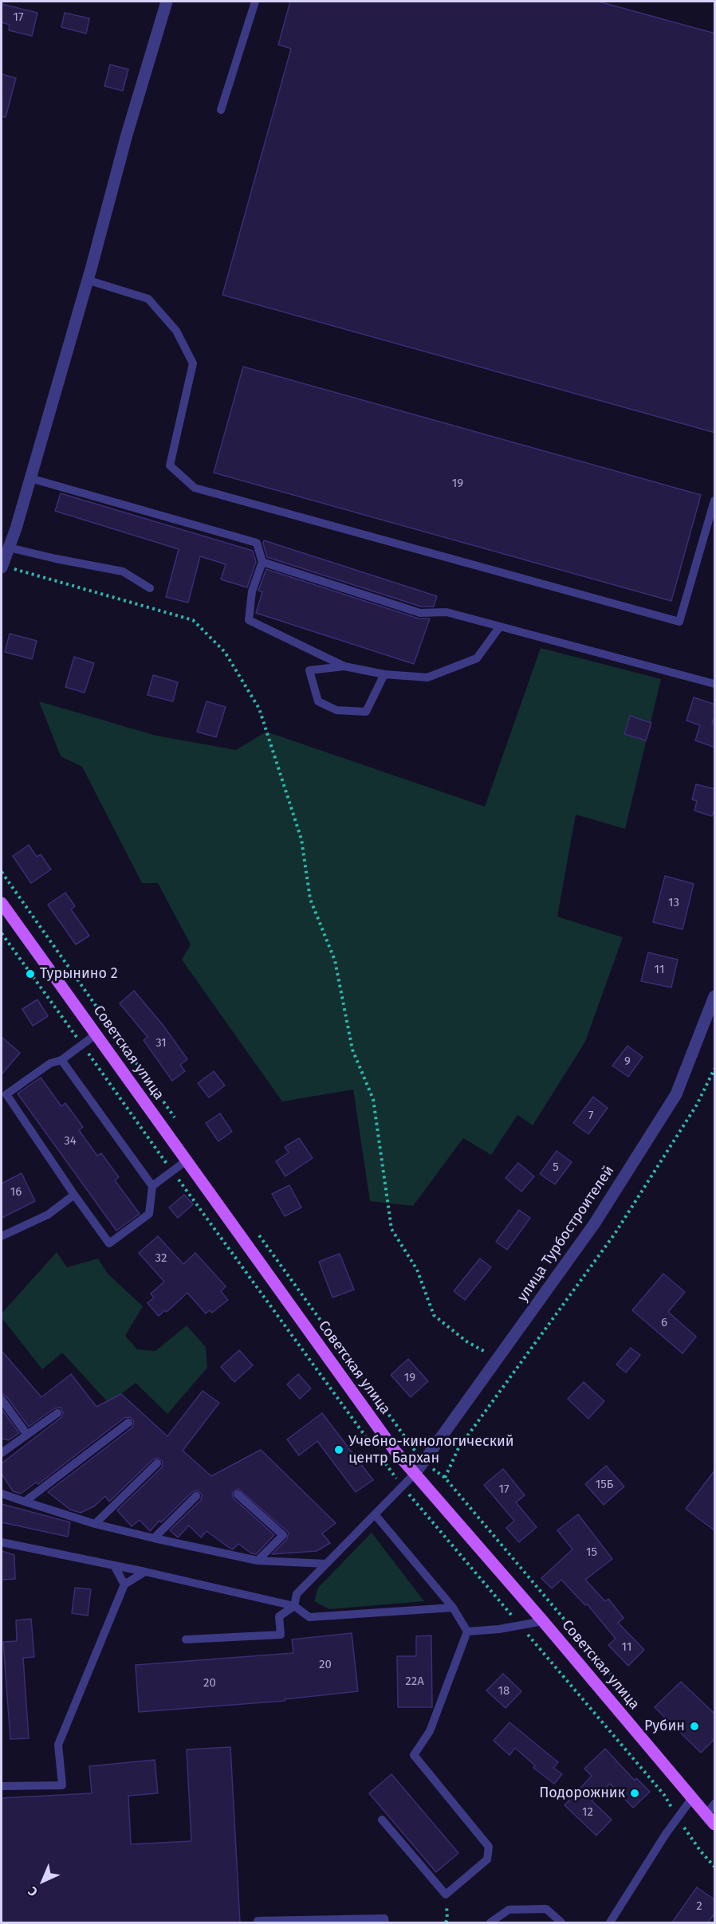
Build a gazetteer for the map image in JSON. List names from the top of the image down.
{
  "streets": {
    "main road": ["Советская улица"],
    "street": ["улица Турбостроителей"]
  },
  "crossings": [
    ["Советская улица", "улица Турбостроителей"]
  ],
  "places": [
    "Турынино 2",
    "Учебно-кинологический центр Бархан",
    "Рубин",
    "Подорожник"
  ],
  "house_numbers": [
    "17",
    "19",
    "13",
    "11",
    "31",
    "9",
    "7",
    "34",
    "5",
    "16",
    "32",
    "6",
    "19",
    "15Б",
    "17",
    "15",
    "11",
    "20",
    "22А",
    "20",
    "18",
    "12",
    "2"
  ],
  "north": "bottom left"
}
